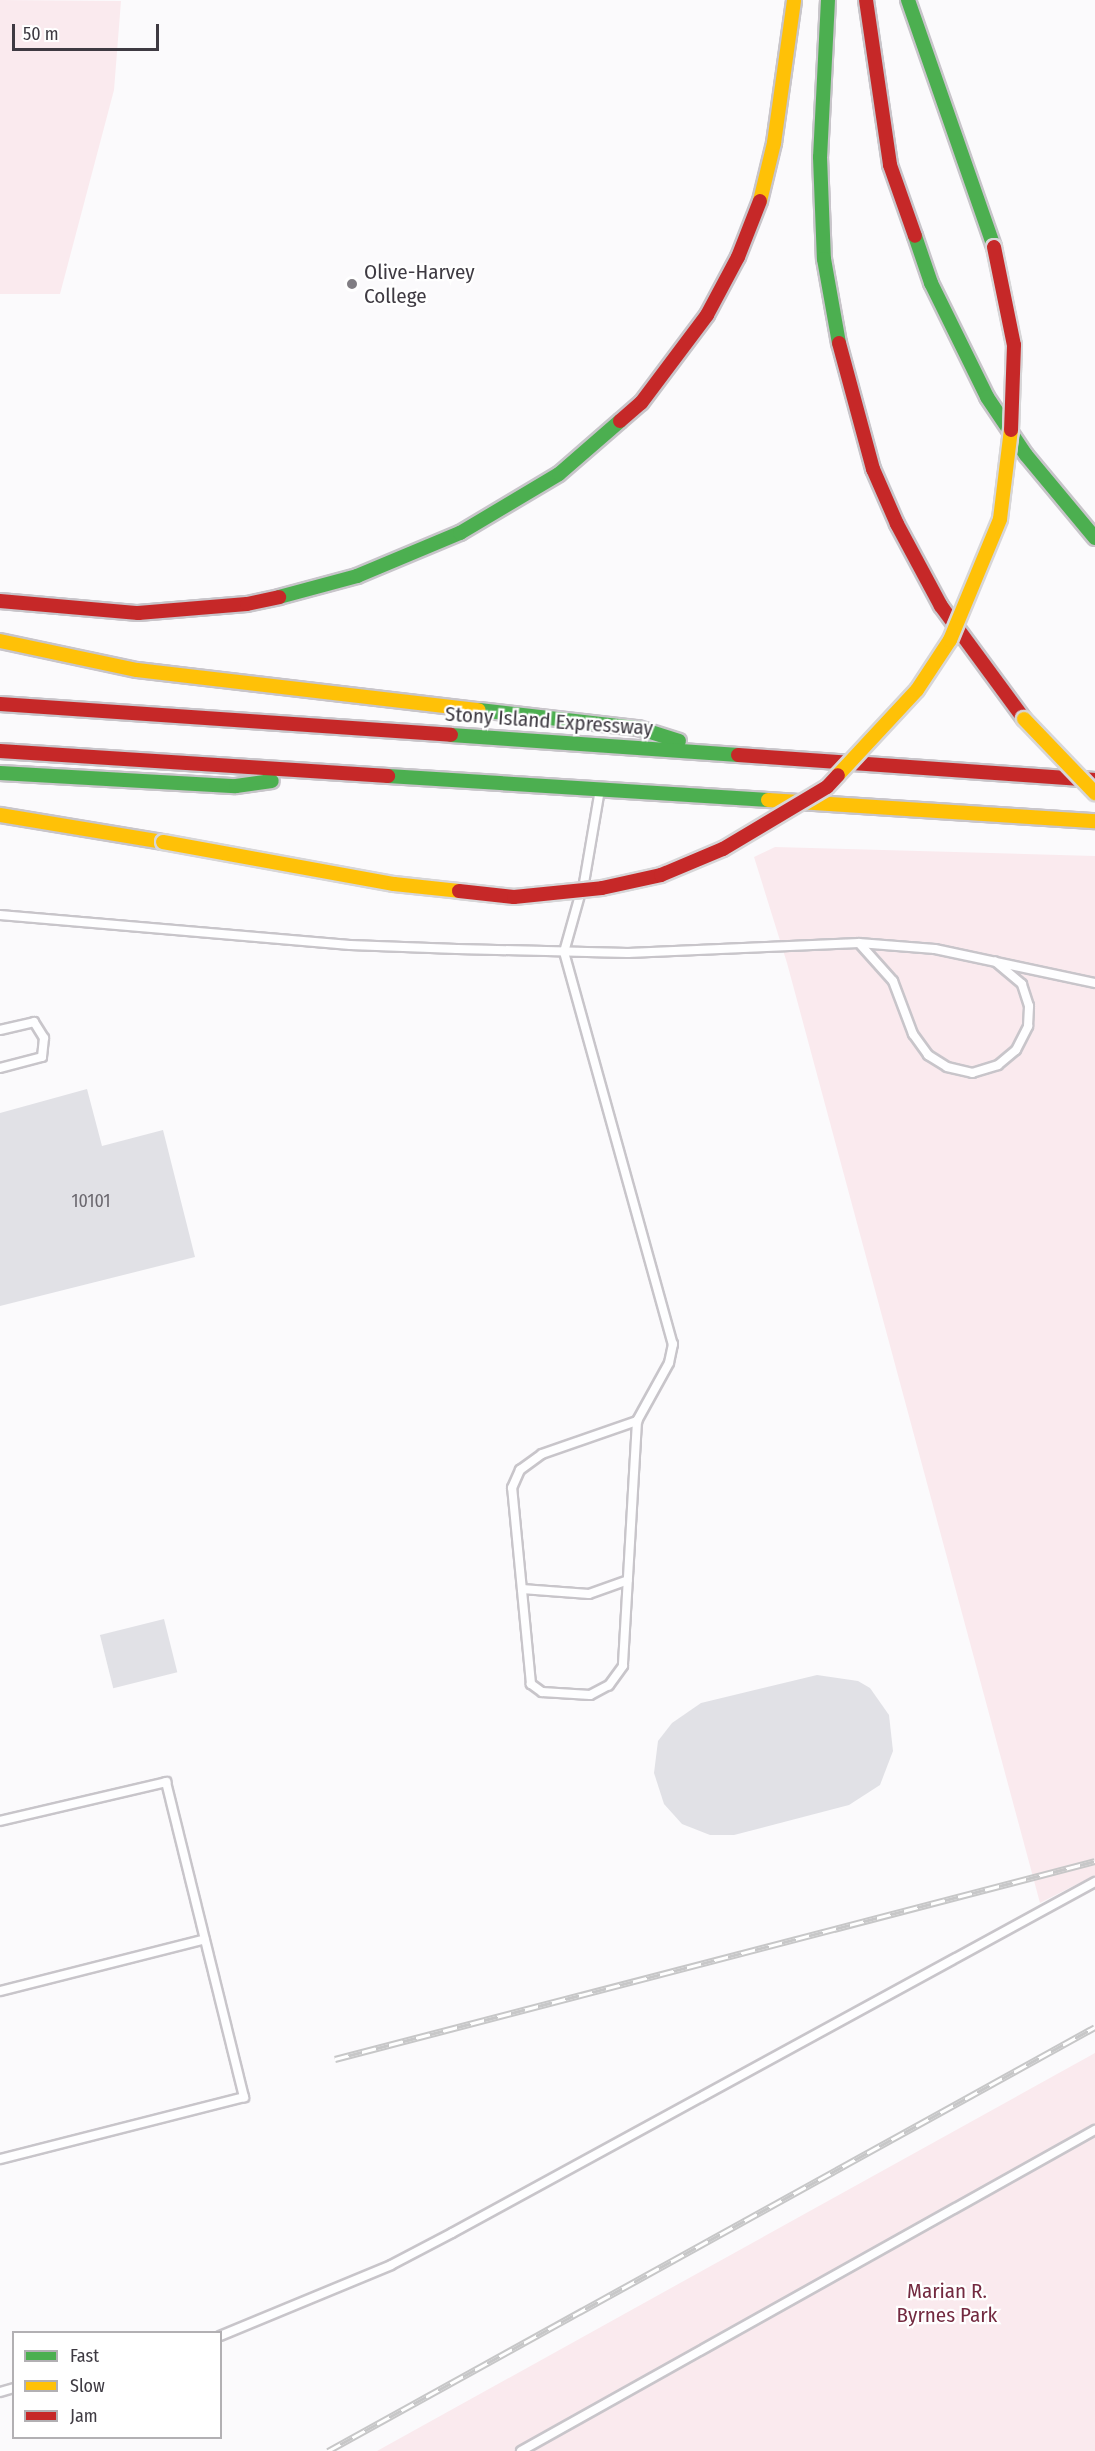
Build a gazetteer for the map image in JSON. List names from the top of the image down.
{
  "streets": {
    "highway": ["Stony Island Expressway"]
  },
  "parks": ["Marian R. Byrnes Park"],
  "places": ["Olive-Harvey College"],
  "house_numbers": ["10101"],
  "legend": ["Fast", "Slow", "Jam"],
  "scale_bar": "50 m"
}
